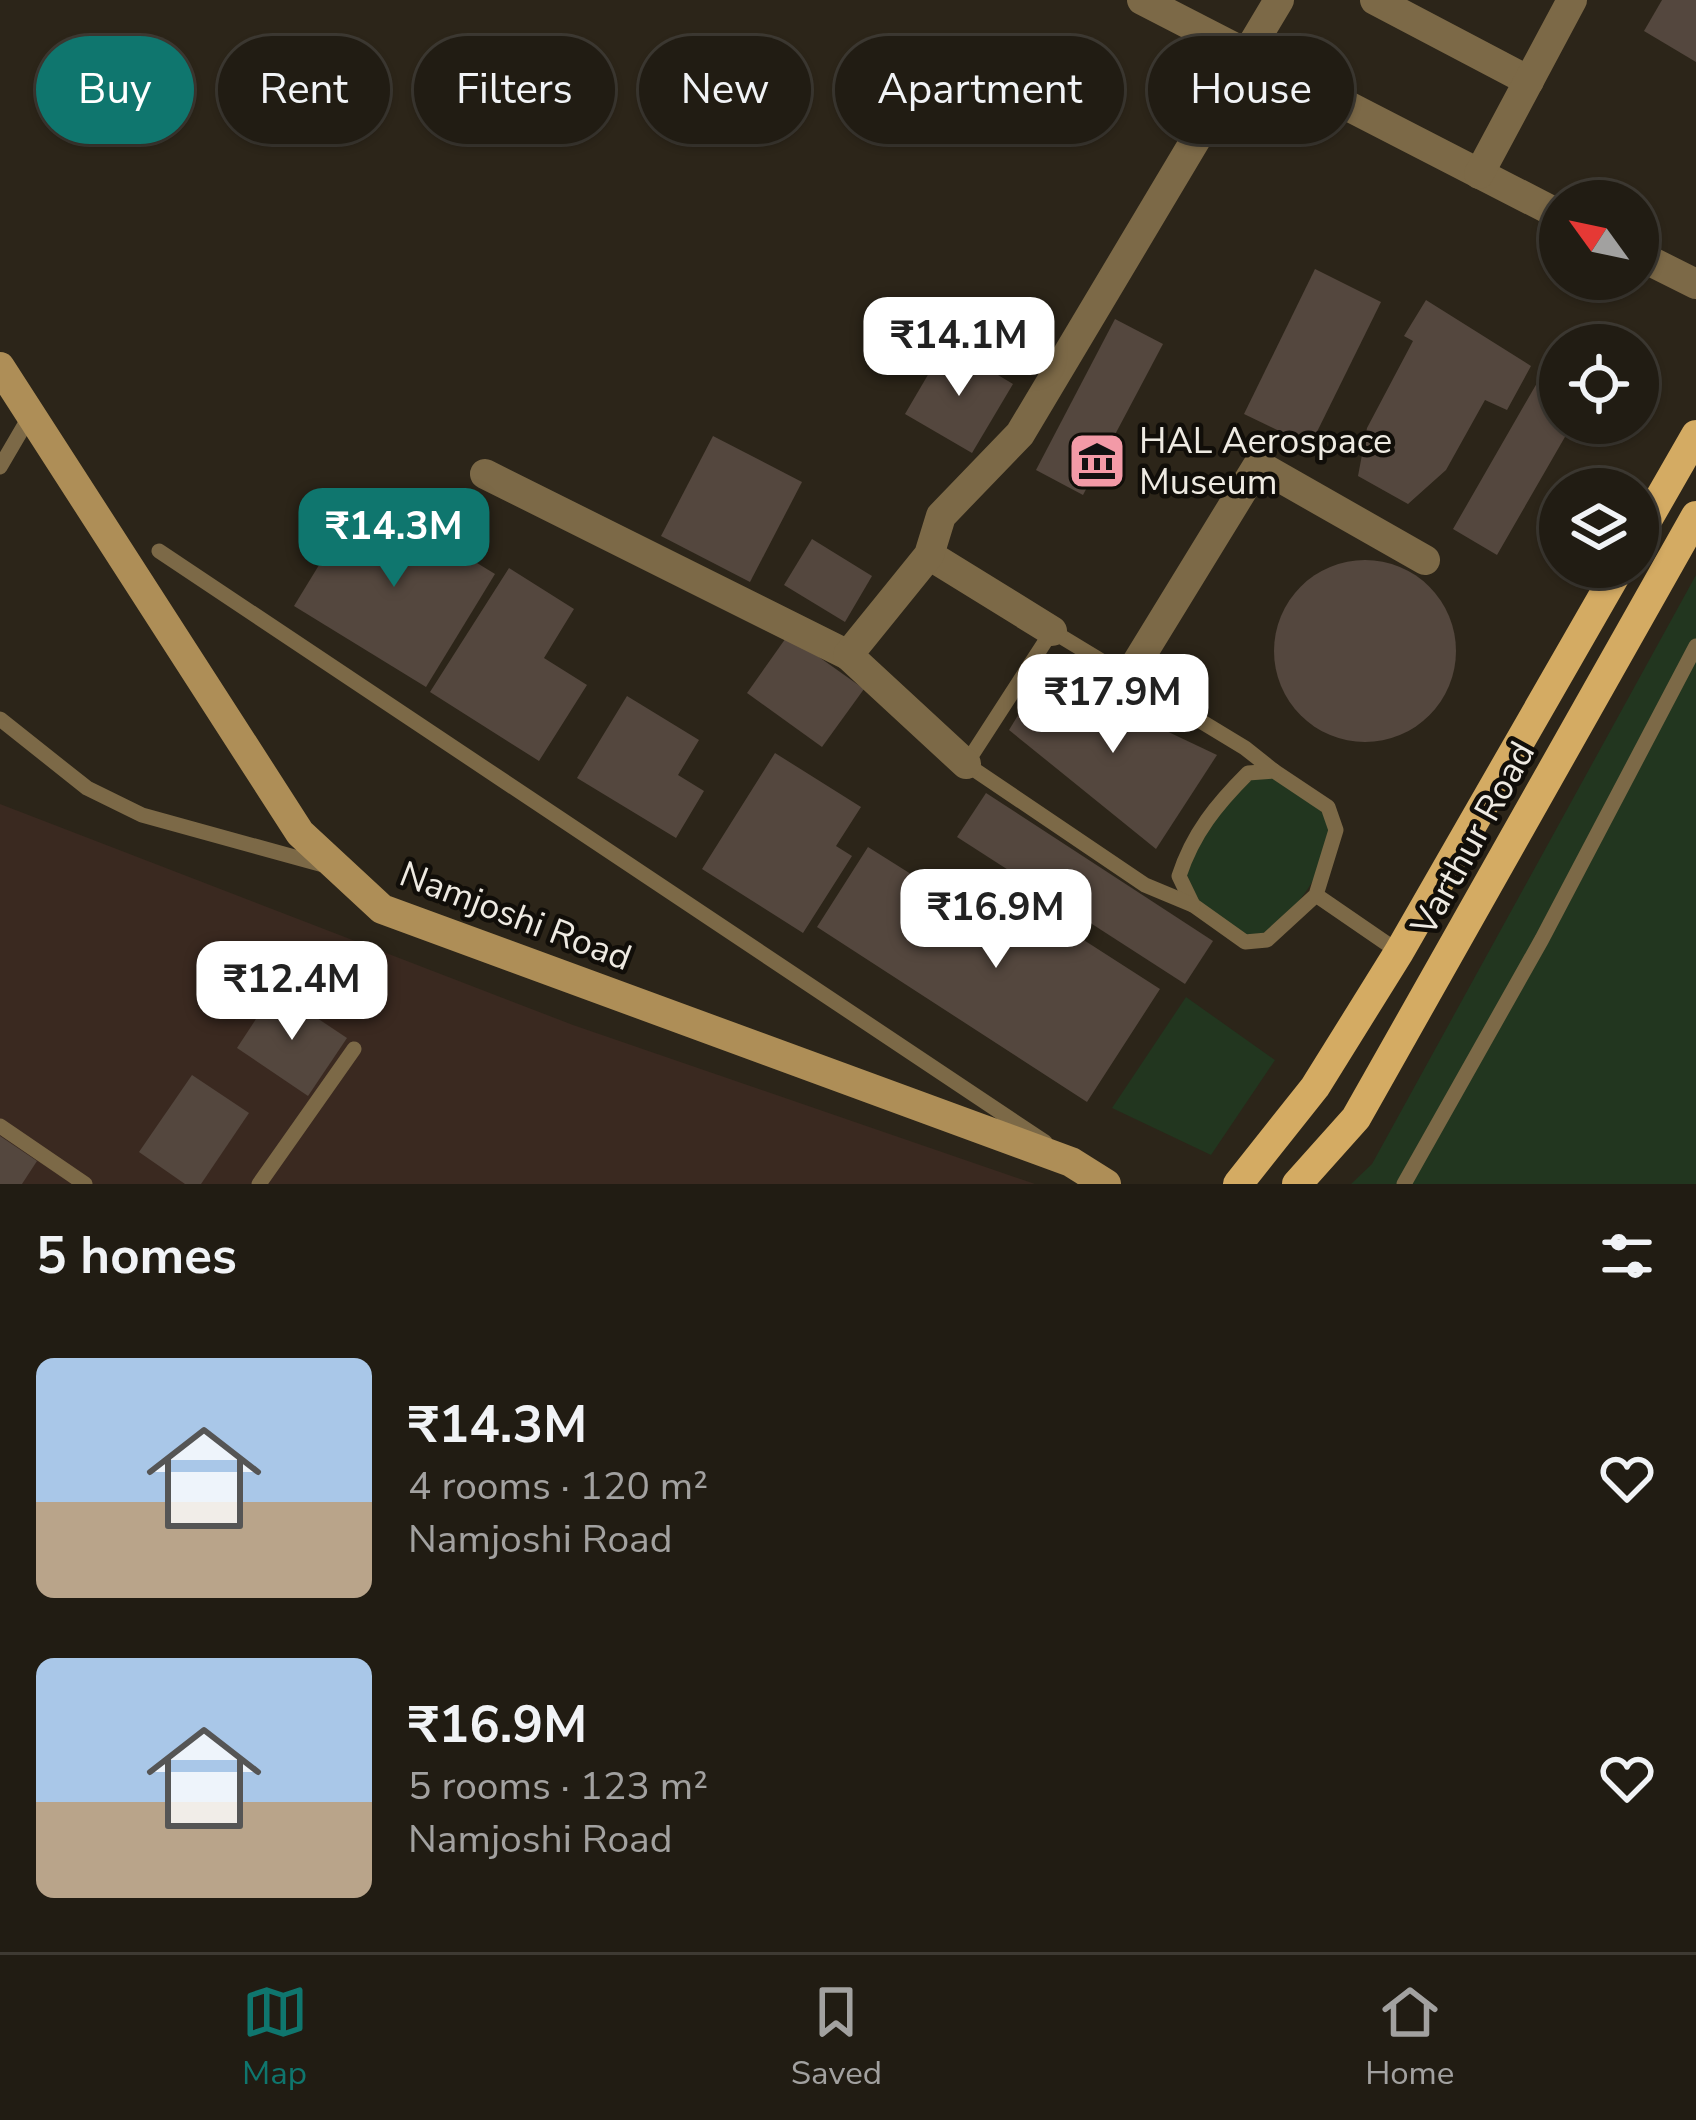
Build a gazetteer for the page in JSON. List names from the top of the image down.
{
  "streets": {
    "main road": ["Varthur Road", "Namjoshi Road"]
  },
  "places": {
    "museum": ["HAL Aerospace Museum"]
  },
  "north": "top left",
  "page": {
    "chip": [
      "Buy",
      "Rent",
      "Filters",
      "New",
      "Apartment",
      "House"
    ],
    "price": [
      "₹14.1M",
      "₹14.3M",
      "₹17.9M",
      "₹16.9M",
      "₹12.4M"
    ],
    "heading": "5 homes",
    "list": [
      {
        "name": "₹14.3M",
        "note": "4 rooms · 120 m² · Namjoshi Road"
      },
      {
        "name": "₹16.9M",
        "note": "5 rooms · 123 m² · Namjoshi Road"
      }
    ],
    "tabs": ["Map", "Saved", "Home"]
  }
}
